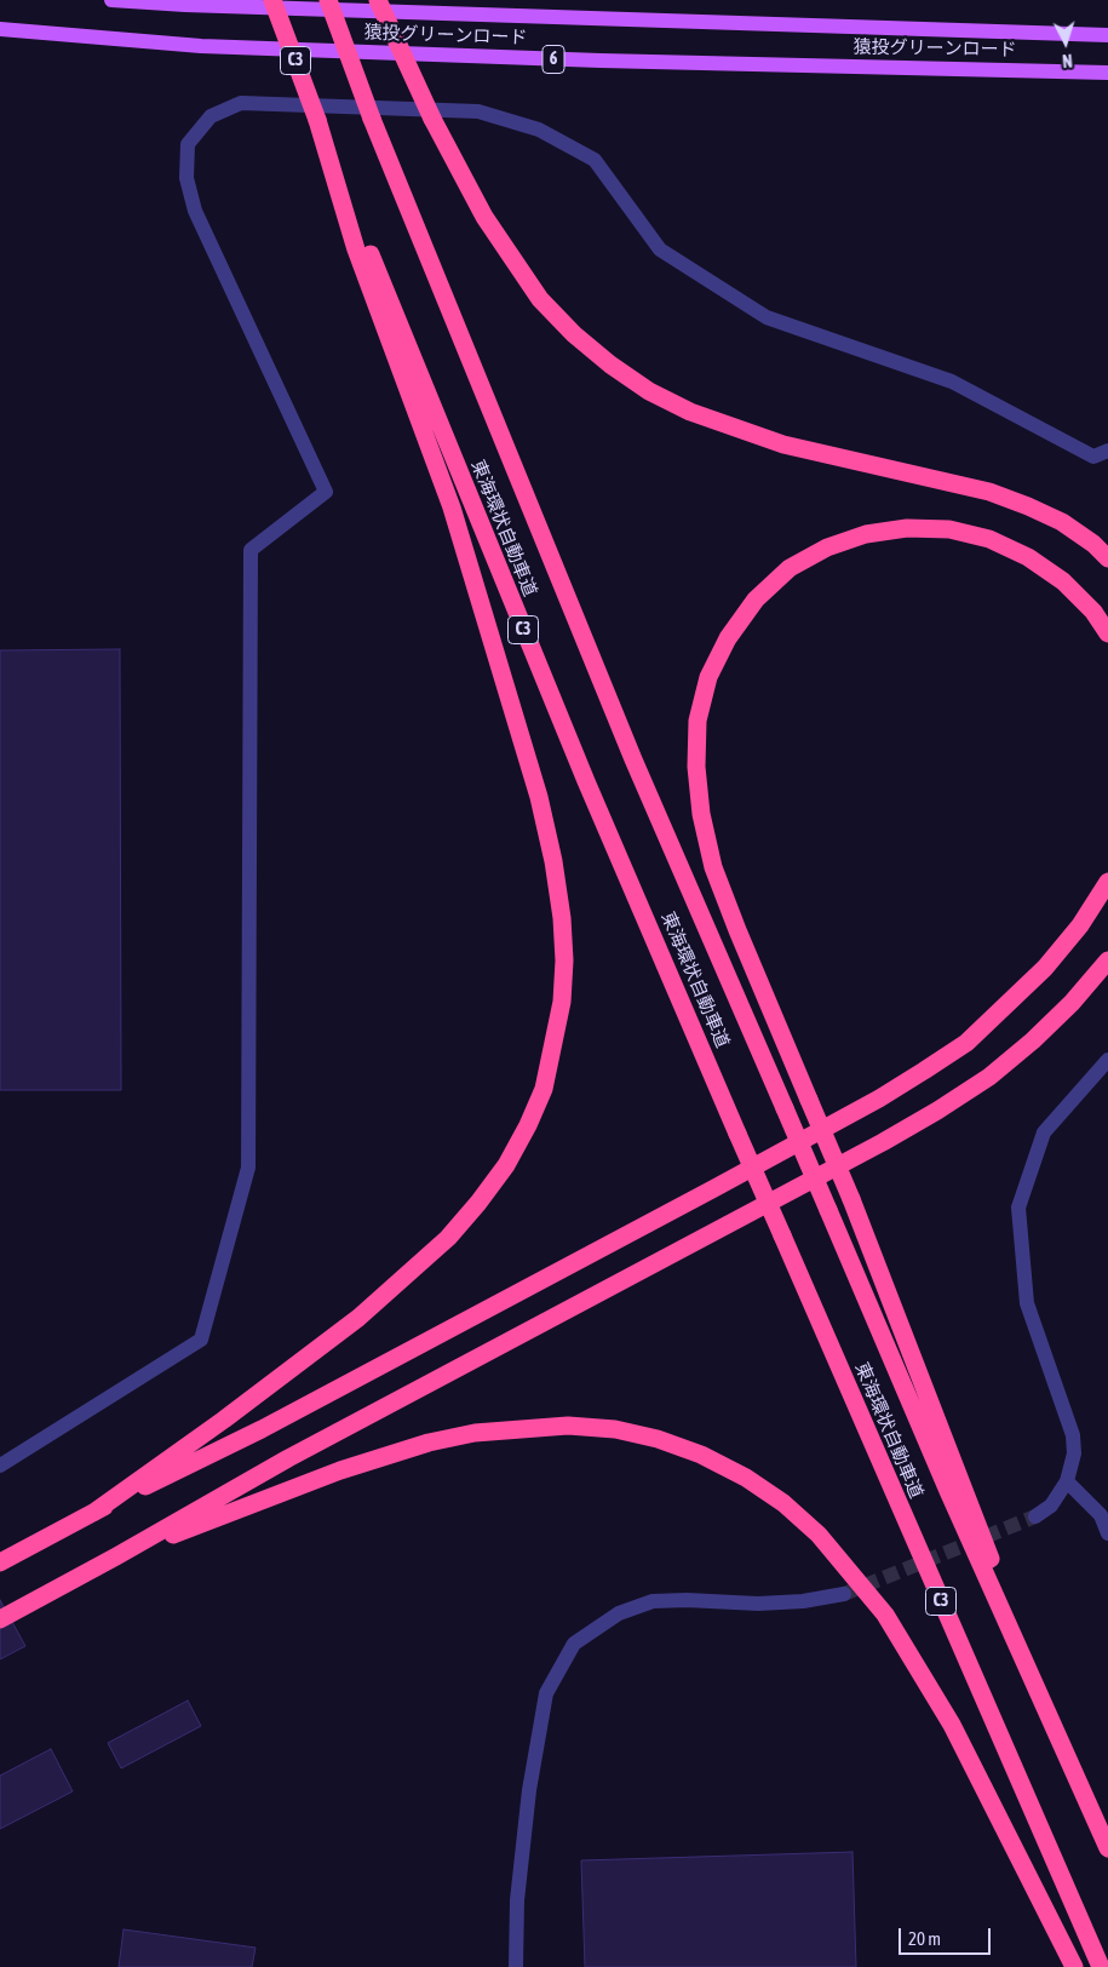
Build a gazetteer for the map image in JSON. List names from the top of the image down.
{
  "streets": {
    "highway": ["C3", "東海環状自動車道"],
    "main road": ["猿投グリーンロード", "6"]
  },
  "scale_bar": "20 m",
  "north": "bottom"
}
